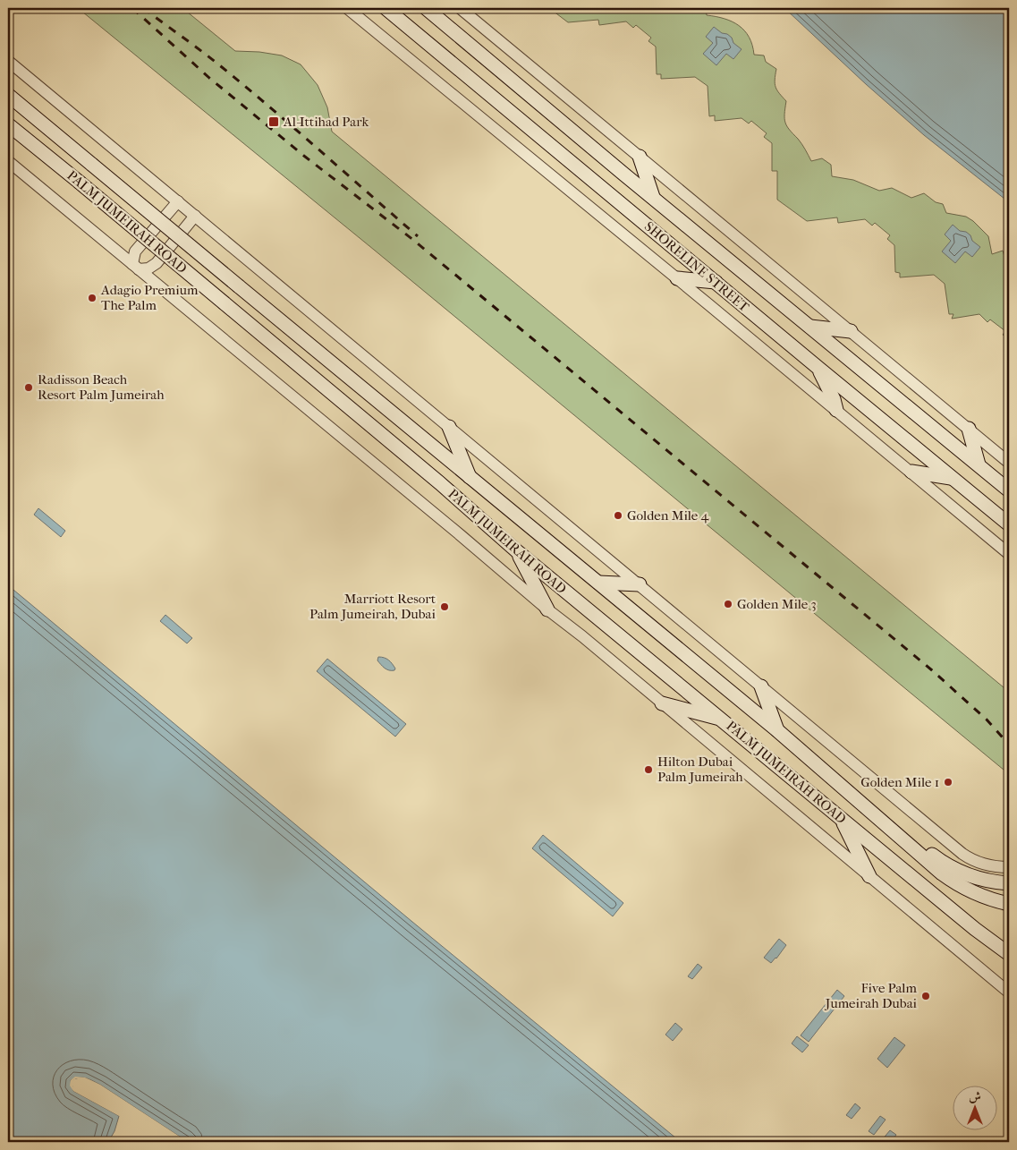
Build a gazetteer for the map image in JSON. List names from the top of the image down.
{
  "streets": {
    "main road": ["PALM JUMEIRAH ROAD", "SHORELINE STREET"]
  },
  "places": {
    "transit": ["Al-Ittihad Park"],
    "other": [
      "Adagio Premium The Palm",
      "Radisson Beach Resort Palm Jumeirah",
      "Golden Mile 4",
      "Golden Mile 3",
      "Marriott Resort Palm Jumeirah, Dubai",
      "Hilton Dubai Palm Jumeirah",
      "Golden Mile 1",
      "Five Palm Jumeirah Dubai"
    ]
  },
  "north": "top"
}
